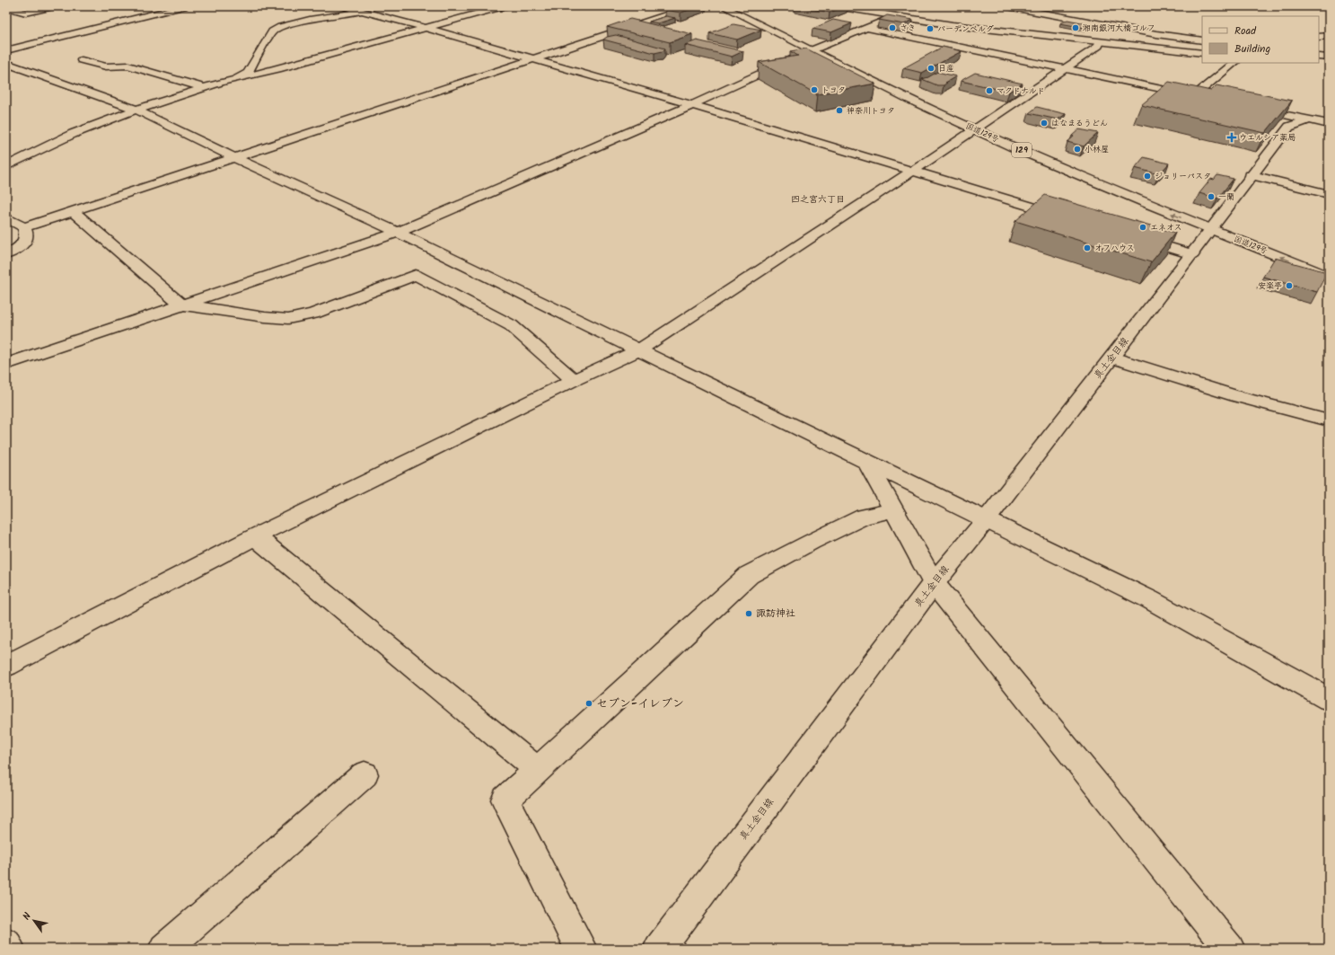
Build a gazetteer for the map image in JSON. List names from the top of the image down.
{
  "streets": {
    "main road": ["国道129号", "129", "真土金目線"]
  },
  "crossings": [
    ["国道129号", "真土金目線"]
  ],
  "districts": ["四之宮六丁目"],
  "places": {
    "other": [
      "さき",
      "湘南銀河大橋ゴルフ",
      "バーデンベルグ",
      "日産",
      "トヨタ",
      "マクドナルド",
      "神奈川トヨタ",
      "はなまるうどん",
      "小林屋",
      "ジョリーパスタ",
      "一蘭",
      "エネオス",
      "オフハウス",
      "安楽亭",
      "諏訪神社",
      "セブン-イレブン"
    ],
    "health": ["ウエルシア薬局"]
  },
  "legend": ["Road", "Building"],
  "north": "top left"
}
